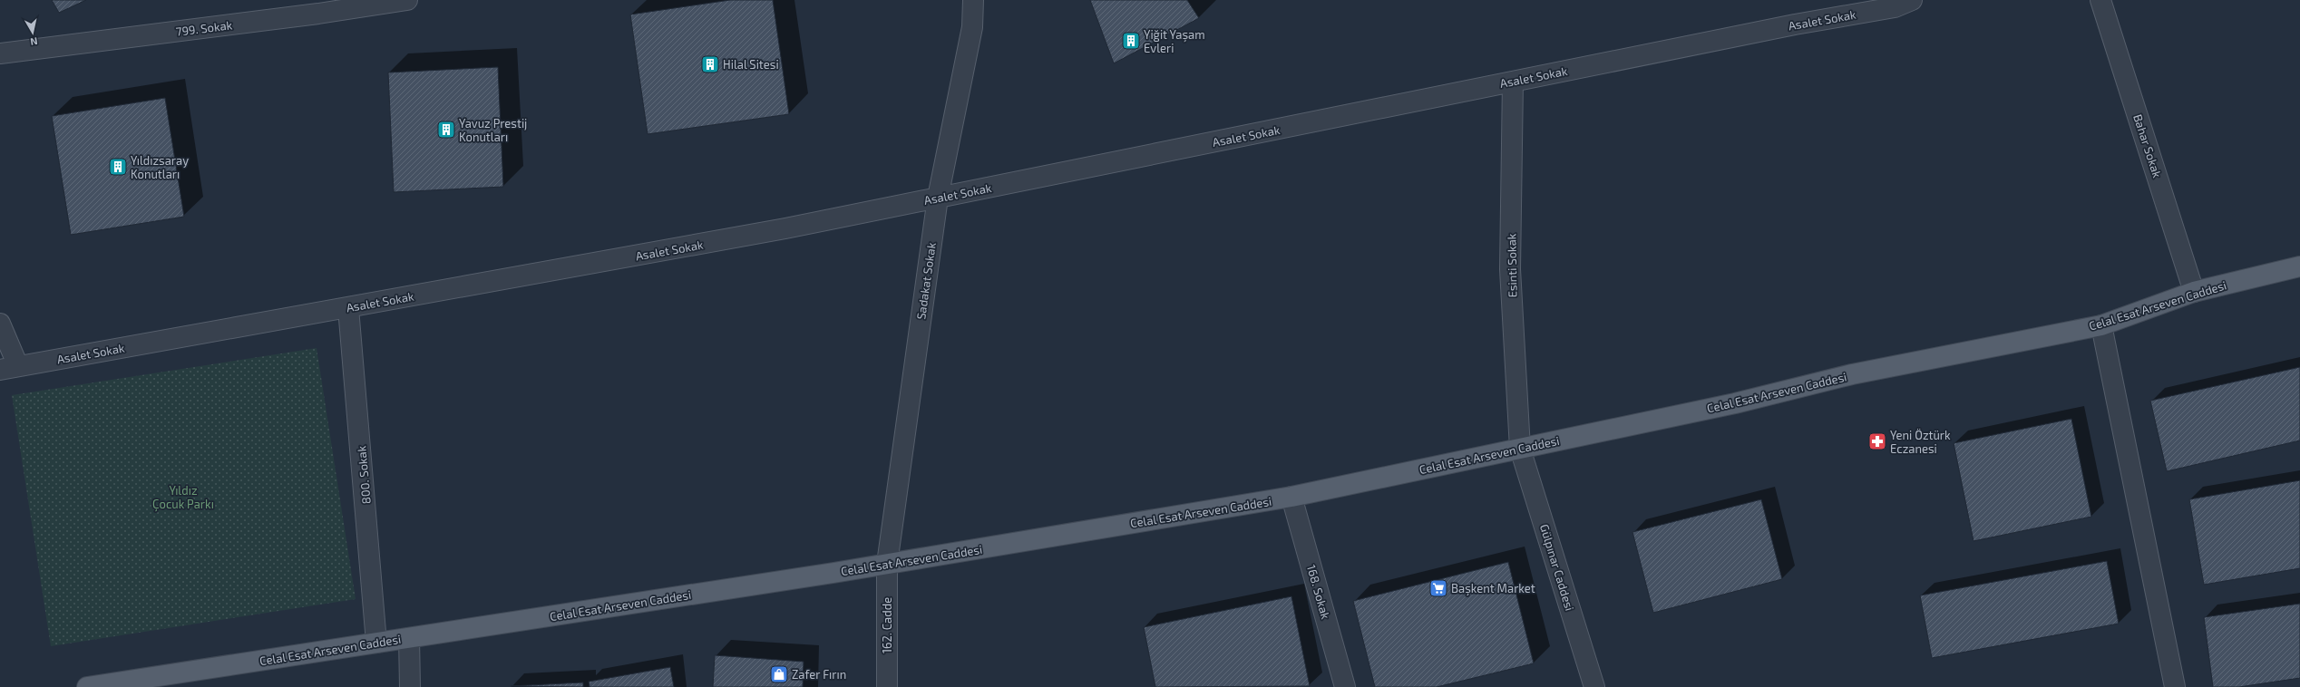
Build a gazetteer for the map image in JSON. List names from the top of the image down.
{
  "streets": {
    "main road": ["Celal Esat Arseven Caddesi"],
    "street": [
      "Asalet Sokak",
      "799. Sokak",
      "Bahar Sokak",
      "Esinti Sokak",
      "Sadakat Sokak",
      "800. Sokak",
      "Gülpınar Caddesi",
      "168. Sokak",
      "162. Cadde"
    ]
  },
  "crossings": [
    ["Asalet Sokak", "Esinti Sokak"],
    ["Asalet Sokak", "Sadakat Sokak"],
    ["Asalet Sokak", "800. Sokak"],
    ["Bahar Sokak", "Celal Esat Arseven Caddesi"],
    ["Esinti Sokak", "Celal Esat Arseven Caddesi"],
    ["Esinti Sokak", "Gülpınar Caddesi"],
    ["Sadakat Sokak", "Celal Esat Arseven Caddesi"],
    ["Sadakat Sokak", "162. Cadde"],
    ["Celal Esat Arseven Caddesi", "800. Sokak"],
    ["Celal Esat Arseven Caddesi", "Gülpınar Caddesi"],
    ["Celal Esat Arseven Caddesi", "168. Sokak"],
    ["Celal Esat Arseven Caddesi", "162. Cadde"]
  ],
  "parks": ["Yıldız Çocuk Parkı"],
  "places": {
    "building": [
      "Yiğit Yaşam Evleri",
      "Hilal Sitesi",
      "Yavuz Prestij Konutları",
      "Yıldızsaray Konutları"
    ],
    "pharmacy": ["Yeni Öztürk Eczanesi"],
    "supermarket": ["Başkent Market"],
    "shop": ["Zafer Fırın"]
  },
  "north": "bottom"
}
